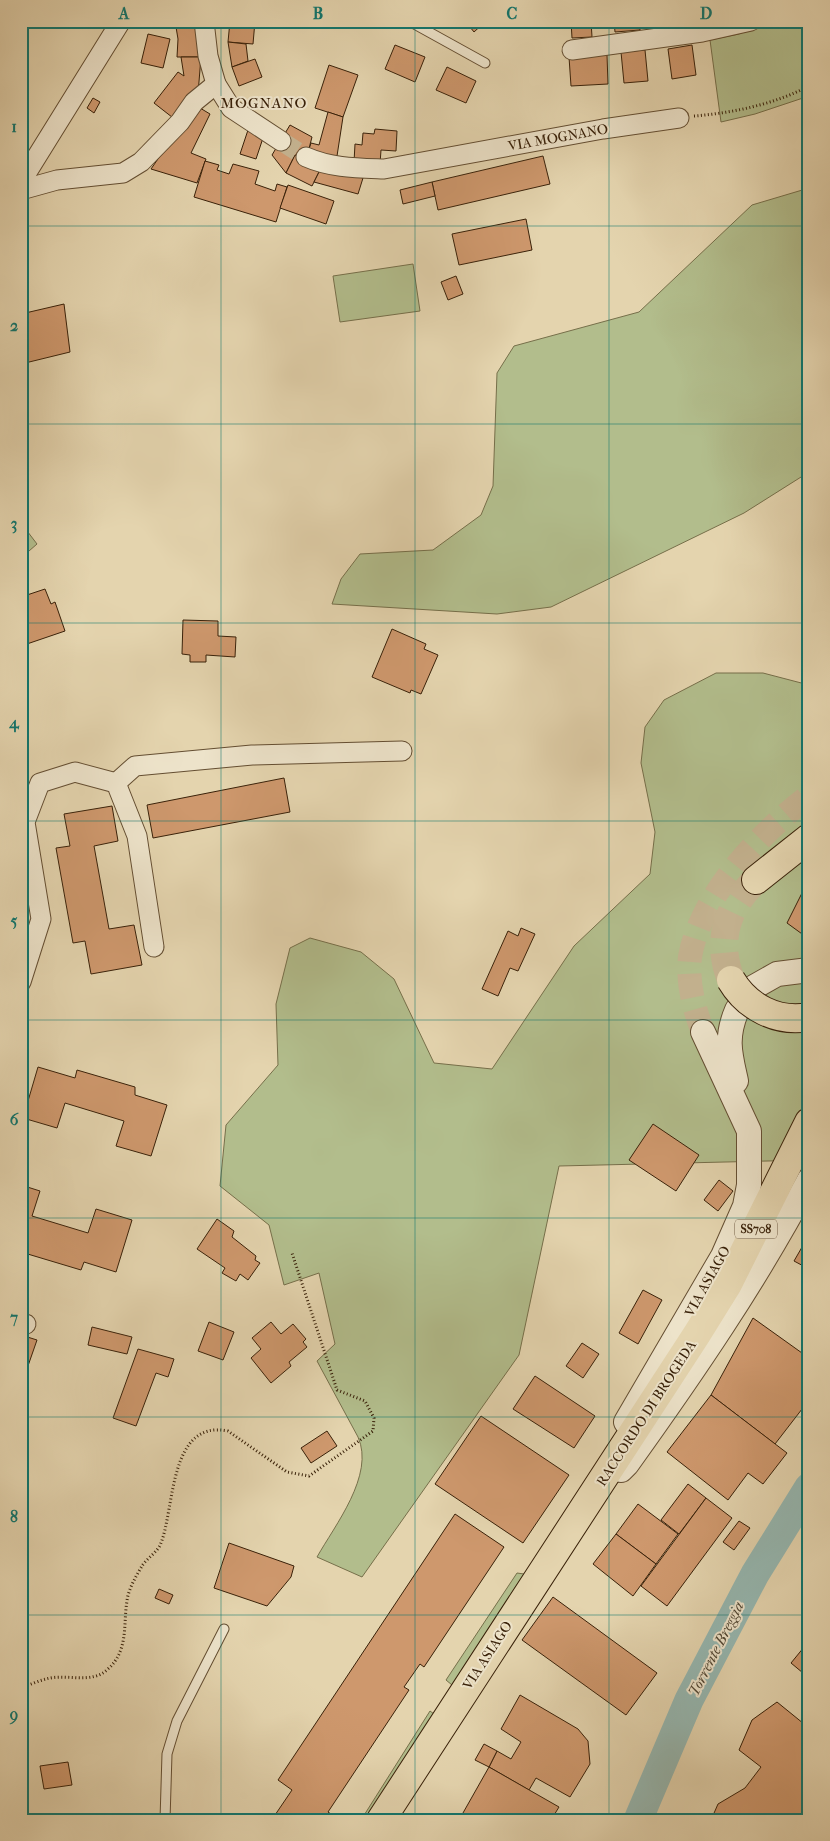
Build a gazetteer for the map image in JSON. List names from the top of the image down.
{
  "streets": {
    "main road": ["SS708", "VIA ASIAGO", "RACCORDO DI BROGEDA"],
    "street": ["VIA MOGNANO"]
  },
  "crossings": [
    ["SS708", "VIA ASIAGO"],
    ["VIA ASIAGO", "RACCORDO DI BROGEDA"]
  ],
  "districts": ["MOGNANO"],
  "water": ["Torrente Breggia"],
  "grid": {
    "columns": [
      "A",
      "B",
      "C",
      "D"
    ],
    "rows": [
      "1",
      "2",
      "3",
      "4",
      "5",
      "6",
      "7",
      "8",
      "9"
    ]
  }
}
